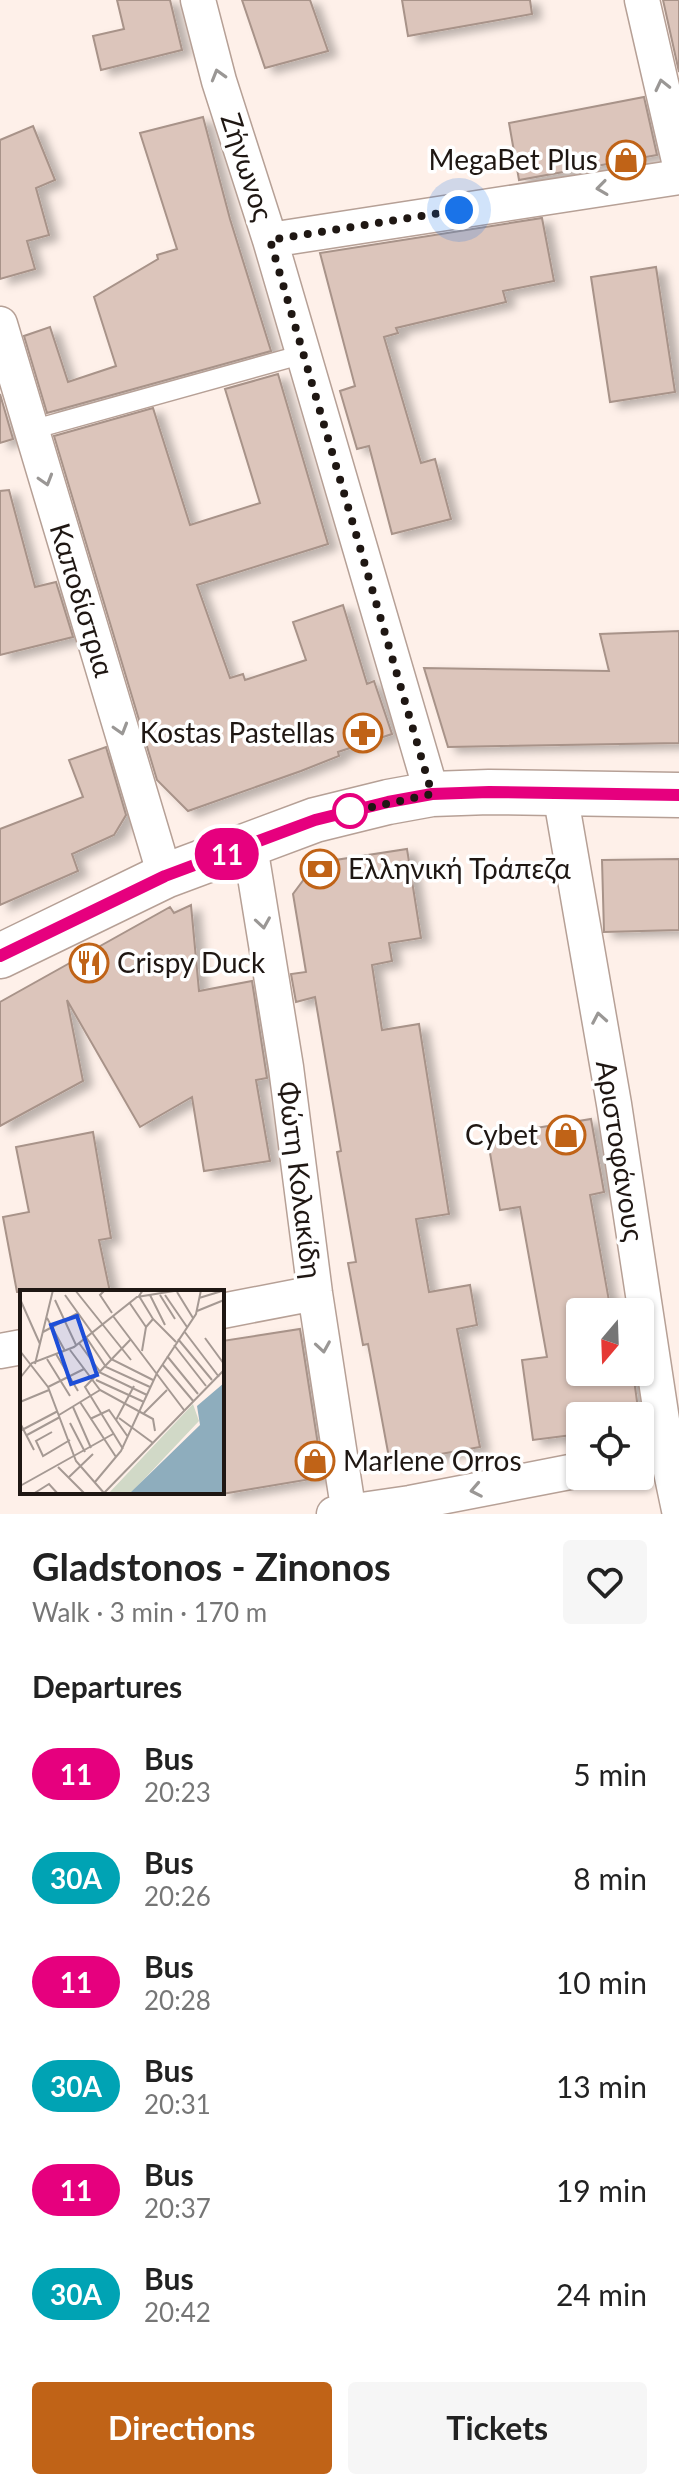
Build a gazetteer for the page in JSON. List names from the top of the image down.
{
  "streets": {
    "street": [
      "Ζήνωνος",
      "Καποδίστρια",
      "Αριστοφάνους",
      "Φώτη Κολακίδη"
    ]
  },
  "one_way": ["Καποδίστρια", "Αριστοφάνους", "Φώτη Κολακίδη"],
  "places": {
    "shop": ["MegaBet Plus", "Cybet", "Marlene Orros"],
    "pharmacy": ["Kostas Pastellas"],
    "bank": ["Ελληνική Τράπεζα"],
    "restaurant": ["Crispy Duck"]
  },
  "lines": ["bus line 11"],
  "north": "bottom",
  "page": {
    "on_map": "11",
    "heading": [
      ["Gladstonos - Zinonos", "Walk · 3 min · 170 m"],
      "Departures"
    ],
    "list": [
      {
        "mark": "11",
        "name": "Bus",
        "note": "20:23",
        "value": "5 min"
      },
      {
        "mark": "30A",
        "name": "Bus",
        "note": "20:26",
        "value": "8 min"
      },
      {
        "mark": "11",
        "name": "Bus",
        "note": "20:28",
        "value": "10 min"
      },
      {
        "mark": "30A",
        "name": "Bus",
        "note": "20:31",
        "value": "13 min"
      },
      {
        "mark": "11",
        "name": "Bus",
        "note": "20:37",
        "value": "19 min"
      },
      {
        "mark": "30A",
        "name": "Bus",
        "note": "20:42",
        "value": "24 min"
      }
    ],
    "buttons": ["Directions", "Tickets"]
  }
}
